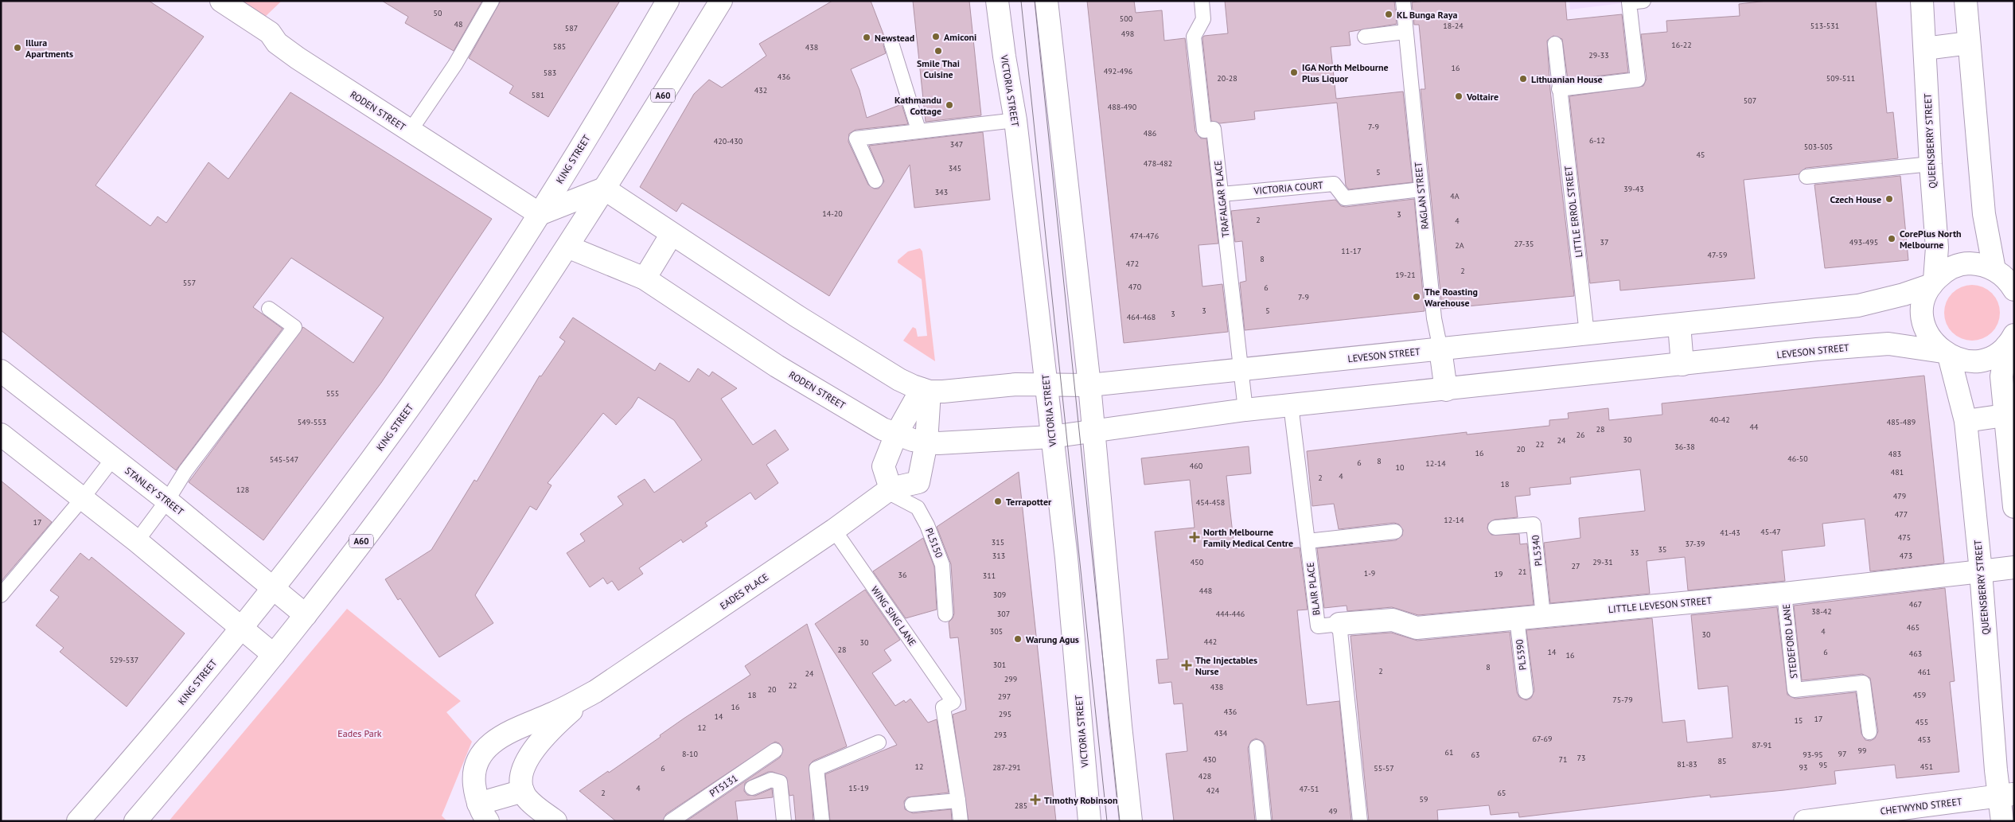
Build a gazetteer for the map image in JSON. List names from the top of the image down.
{
  "streets": {
    "main road": [
      "VICTORIA STREET",
      "A60",
      "RODEN STREET",
      "QUEENSBERRY STREET",
      "KING STREET",
      "RAGLAN STREET",
      "LEVESON STREET",
      "STANLEY STREET",
      "EADES PLACE",
      "LITTLE LEVESON STREET",
      "CHETWYND STREET"
    ],
    "lane": [
      "VICTORIA COURT",
      "TRAFALGAR PLACE",
      "LITTLE ERROL STREET",
      "PL5150",
      "PL5340",
      "BLAIR PLACE",
      "WING SING LANE",
      "STEDEFORD LANE",
      "PL5390",
      "PT5131"
    ]
  },
  "crossings": [
    ["VICTORIA STREET", "RODEN STREET"],
    ["A60", "RODEN STREET"],
    ["A60", "STANLEY STREET"],
    ["RODEN STREET", "KING STREET"],
    ["RODEN STREET", "LEVESON STREET"],
    ["RODEN STREET", "EADES PLACE"],
    ["QUEENSBERRY STREET", "LEVESON STREET"],
    ["QUEENSBERRY STREET", "LITTLE LEVESON STREET"],
    ["QUEENSBERRY STREET", "CHETWYND STREET"],
    ["KING STREET", "STANLEY STREET"],
    ["VICTORIA COURT", "RAGLAN STREET"],
    ["VICTORIA COURT", "TRAFALGAR PLACE"],
    ["RAGLAN STREET", "LEVESON STREET"],
    ["TRAFALGAR PLACE", "LEVESON STREET"],
    ["LITTLE ERROL STREET", "LEVESON STREET"],
    ["LEVESON STREET", "BLAIR PLACE"],
    ["PL5150", "EADES PLACE"],
    ["PL5340", "LITTLE LEVESON STREET"],
    ["BLAIR PLACE", "LITTLE LEVESON STREET"],
    ["EADES PLACE", "WING SING LANE"],
    ["LITTLE LEVESON STREET", "STEDEFORD LANE"],
    ["LITTLE LEVESON STREET", "PL5390"]
  ],
  "parks": ["Eades Park"],
  "places": {
    "other": [
      "KL Bunga Raya",
      "Amiconi",
      "Newstead",
      "Illura Apartments",
      "Smile Thai Cuisine",
      "IGA North Melbourne Plus Liquor",
      "Lithuanian House",
      "Voltaire",
      "Kathmandu Cottage",
      "Czech House",
      "CorePlus North Melbourne",
      "The Roasting Warehouse",
      "Terrapotter",
      "Warung Agus"
    ],
    "health": ["North Melbourne Family Medical Centre", "The Injectables Nurse", "Timothy Robinson"]
  },
  "house_numbers": [
    "50",
    "500",
    "48",
    "18-24",
    "513-531",
    "587",
    "498",
    "16-22",
    "585",
    "438",
    "29-33",
    "16",
    "492-496",
    "583",
    "436",
    "20-28",
    "509-511",
    "432",
    "581",
    "507",
    "488-490",
    "7-9",
    "486",
    "6-12",
    "420-430",
    "347",
    "503-505",
    "45",
    "478-482",
    "345",
    "5",
    "39-43",
    "343",
    "4A",
    "14-20",
    "3",
    "2",
    "4",
    "474-476",
    "37",
    "493-495",
    "27-35",
    "2A",
    "11-17",
    "47-59",
    "8",
    "472",
    "2",
    "19-21",
    "557",
    "470",
    "6",
    "7-9",
    "3",
    "5",
    "3",
    "464-468",
    "555",
    "40-42",
    "549-553",
    "485-489",
    "44",
    "28",
    "26",
    "30",
    "24",
    "22",
    "36-38",
    "20",
    "16",
    "483",
    "46-50",
    "545-547",
    "8",
    "6",
    "12-14",
    "460",
    "10",
    "481",
    "4",
    "2",
    "18",
    "128",
    "479",
    "454-458",
    "477",
    "12-14",
    "17",
    "45-47",
    "41-43",
    "475",
    "315",
    "37-39",
    "35",
    "33",
    "313",
    "473",
    "450",
    "29-31",
    "27",
    "21",
    "1-9",
    "19",
    "36",
    "311",
    "448",
    "309",
    "467",
    "38-42",
    "307",
    "444-446",
    "465",
    "305",
    "4",
    "30",
    "442",
    "30",
    "28",
    "14",
    "6",
    "463",
    "16",
    "529-537",
    "301",
    "8",
    "2",
    "461",
    "24",
    "299",
    "22",
    "438",
    "20",
    "18",
    "459",
    "297",
    "75-79",
    "16",
    "436",
    "295",
    "14",
    "17",
    "15",
    "455",
    "12",
    "434",
    "293",
    "67-69",
    "453",
    "87-91",
    "99",
    "61",
    "8-10",
    "97",
    "63",
    "93-95",
    "73",
    "430",
    "71",
    "85",
    "81-83",
    "95",
    "12",
    "451",
    "287-291",
    "93",
    "6",
    "55-57",
    "428",
    "4",
    "15-19",
    "47-51",
    "424",
    "2",
    "65",
    "59",
    "285",
    "49"
  ]
}
